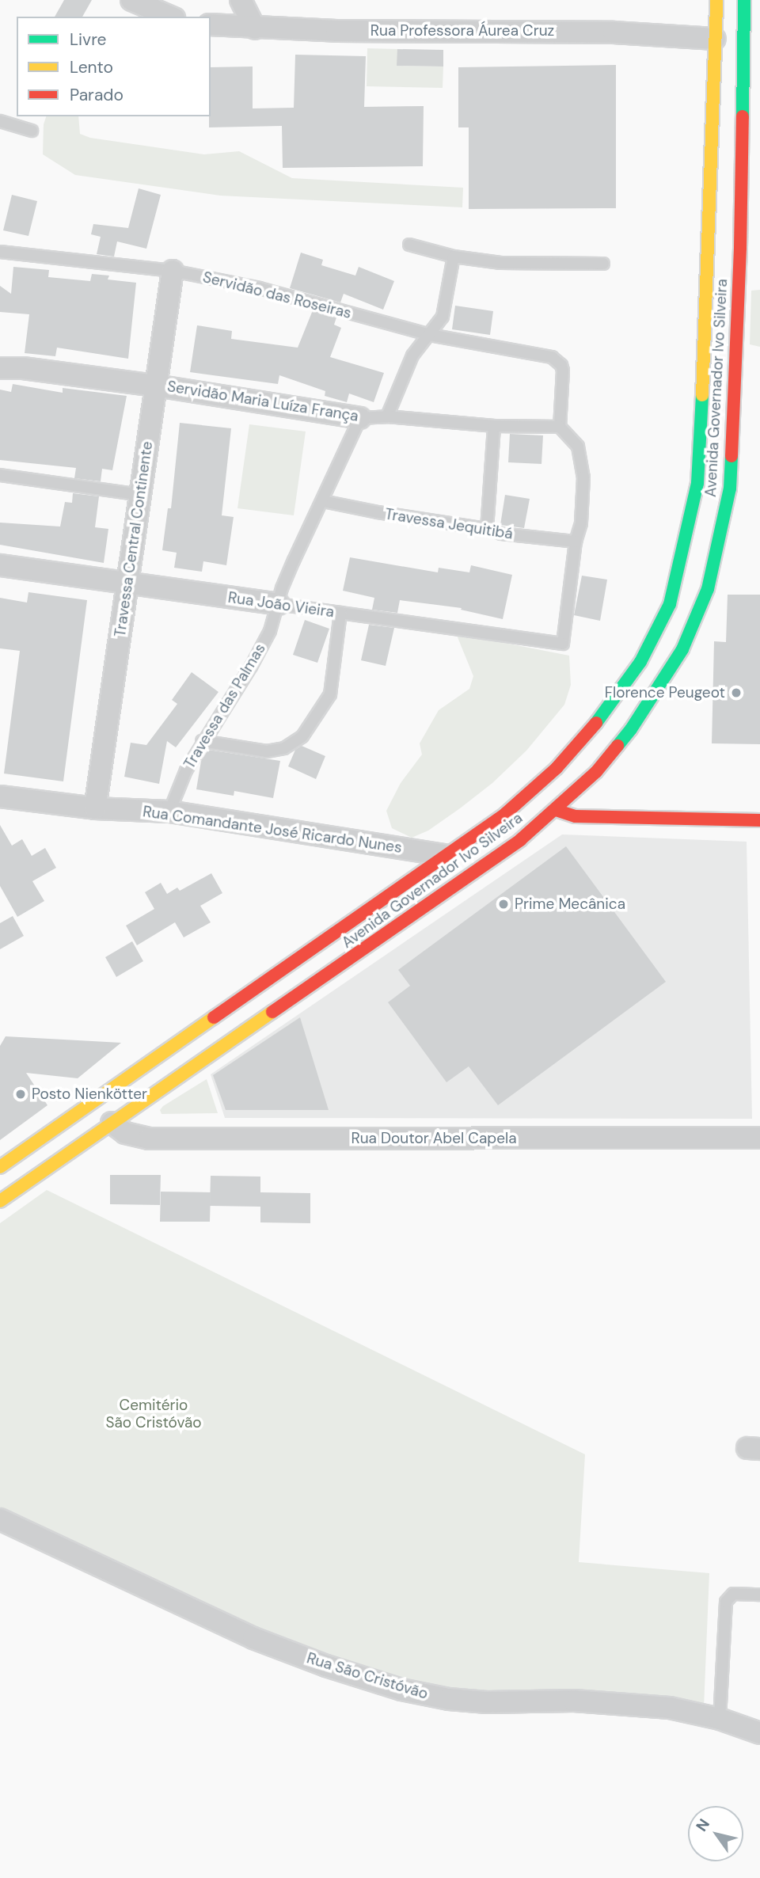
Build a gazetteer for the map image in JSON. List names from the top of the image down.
{
  "streets": {
    "main road": ["Avenida Governador Ivo Silveira"],
    "street": [
      "Rua Professora Áurea Cruz",
      "Servidão Maria Luíza França",
      "Travessa Central Continente",
      "Rua João Vieira",
      "Rua Comandante José Ricardo Nunes",
      "Rua Doutor Abel Capela",
      "Rua São Cristóvão"
    ],
    "lane": ["Servidão das Roseiras", "Travessa Jequitibá", "Travessa das Palmas"]
  },
  "crossings": [
    ["Rua Professora Áurea Cruz", "Avenida Governador Ivo Silveira"],
    ["Servidão das Roseiras", "Servidão Maria Luíza França"],
    ["Servidão das Roseiras", "Travessa Central Continente"],
    ["Avenida Governador Ivo Silveira", "Rua Comandante José Ricardo Nunes"],
    ["Avenida Governador Ivo Silveira", "Rua Doutor Abel Capela"],
    ["Servidão Maria Luíza França", "Travessa Central Continente"],
    ["Servidão Maria Luíza França", "Travessa das Palmas"],
    ["Travessa Jequitibá", "Rua João Vieira"],
    ["Travessa Jequitibá", "Travessa das Palmas"],
    ["Travessa Central Continente", "Rua João Vieira"],
    ["Travessa Central Continente", "Rua Comandante José Ricardo Nunes"],
    ["Rua João Vieira", "Travessa das Palmas"],
    ["Travessa das Palmas", "Rua Comandante José Ricardo Nunes"]
  ],
  "parks": ["Cemitério São Cristóvão"],
  "places": ["Florence Peugeot", "Prime Mecânica", "Posto Nienkötter"],
  "legend": ["Livre", "Lento", "Parado"],
  "north": "top left"
}
